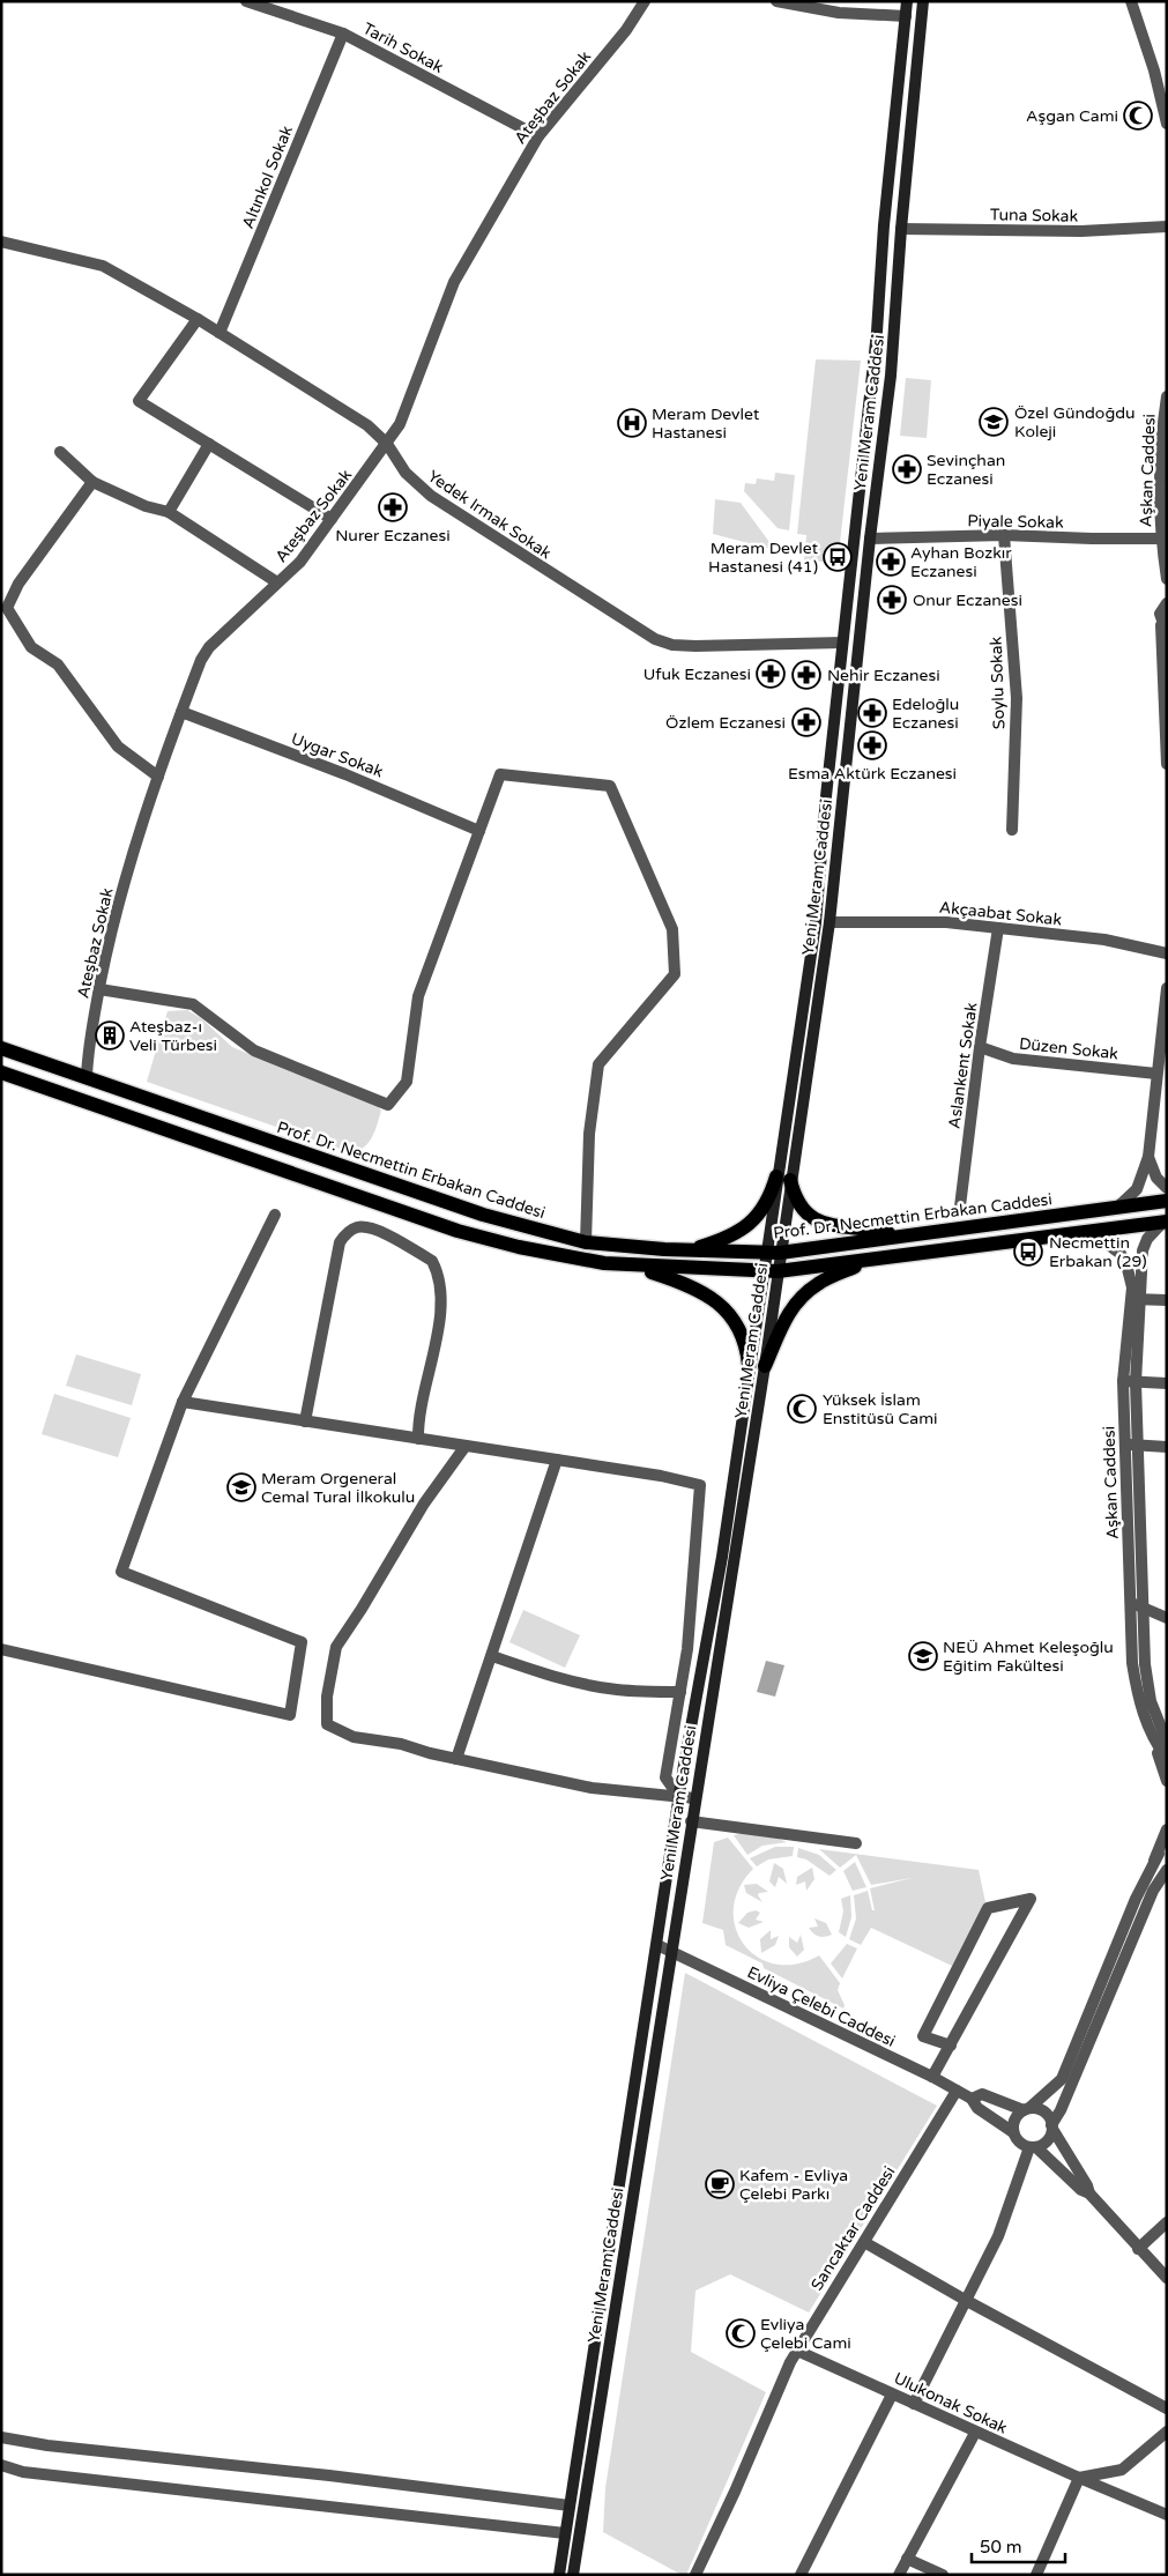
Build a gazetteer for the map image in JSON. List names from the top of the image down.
{
  "streets": {
    "main road": ["Yeni Meram Caddesi", "Prof. Dr. Necmettin Erbakan Caddesi"],
    "street": [
      "Tarih Sokak",
      "Ateşbaz Sokak",
      "Altınkol Sokak",
      "Tuna Sokak",
      "Aşkan Caddesi",
      "Yedek Irmak Sokak",
      "Piyale Sokak",
      "Soylu Sokak",
      "Uygar Sokak",
      "Akçaabat Sokak",
      "Düzen Sokak",
      "Aslankent Sokak",
      "Evliya Çelebi Caddesi",
      "Sancaktar Caddesi",
      "Ulukonak Sokak"
    ]
  },
  "crossings": [
    ["Tarih Sokak", "Ateşbaz Sokak"],
    ["Tarih Sokak", "Altınkol Sokak"],
    ["Ateşbaz Sokak", "Yedek Irmak Sokak"],
    ["Ateşbaz Sokak", "Uygar Sokak"],
    ["Ateşbaz Sokak", "Prof. Dr. Necmettin Erbakan Caddesi"],
    ["Altınkol Sokak", "Yedek Irmak Sokak"],
    ["Tuna Sokak", "Yeni Meram Caddesi"],
    ["Yeni Meram Caddesi", "Yedek Irmak Sokak"],
    ["Yeni Meram Caddesi", "Piyale Sokak"],
    ["Yeni Meram Caddesi", "Akçaabat Sokak"],
    ["Yeni Meram Caddesi", "Prof. Dr. Necmettin Erbakan Caddesi"],
    ["Yeni Meram Caddesi", "Evliya Çelebi Caddesi"],
    ["Aşkan Caddesi", "Piyale Sokak"],
    ["Piyale Sokak", "Soylu Sokak"],
    ["Akçaabat Sokak", "Aslankent Sokak"],
    ["Düzen Sokak", "Aslankent Sokak"],
    ["Evliya Çelebi Caddesi", "Sancaktar Caddesi"],
    ["Sancaktar Caddesi", "Ulukonak Sokak"]
  ],
  "places": {
    "mosque": ["Aşgan Cami", "Yüksek İslam Enstitüsü Cami", "Evliya Çelebi Cami"],
    "school or university": ["Özel Gündoğdu Koleji", "Meram Orgeneral Cemal Tural İlkokulu", "NEÜ Ahmet Keleşoğlu Eğitim Fakültesi"],
    "hospital": ["Meram Devlet Hastanesi"],
    "pharmacy": [
      "Sevinçhan Eczanesi",
      "Nurer Eczanesi",
      "Ayhan Bozkır Eczanesi",
      "Onur Eczanesi",
      "Ufuk Eczanesi",
      "Nehir Eczanesi",
      "Edeloğlu Eczanesi",
      "Özlem Eczanesi",
      "Esma Aktürk Eczanesi"
    ],
    "bus stop": ["Meram Devlet Hastanesi (41)", "Necmettin Erbakan (29)"],
    "building": ["Ateşbaz-ı Veli Türbesi"],
    "cafe": ["Kafem - Evliya Çelebi Parkı"]
  },
  "scale_bar": "50 m"
}
